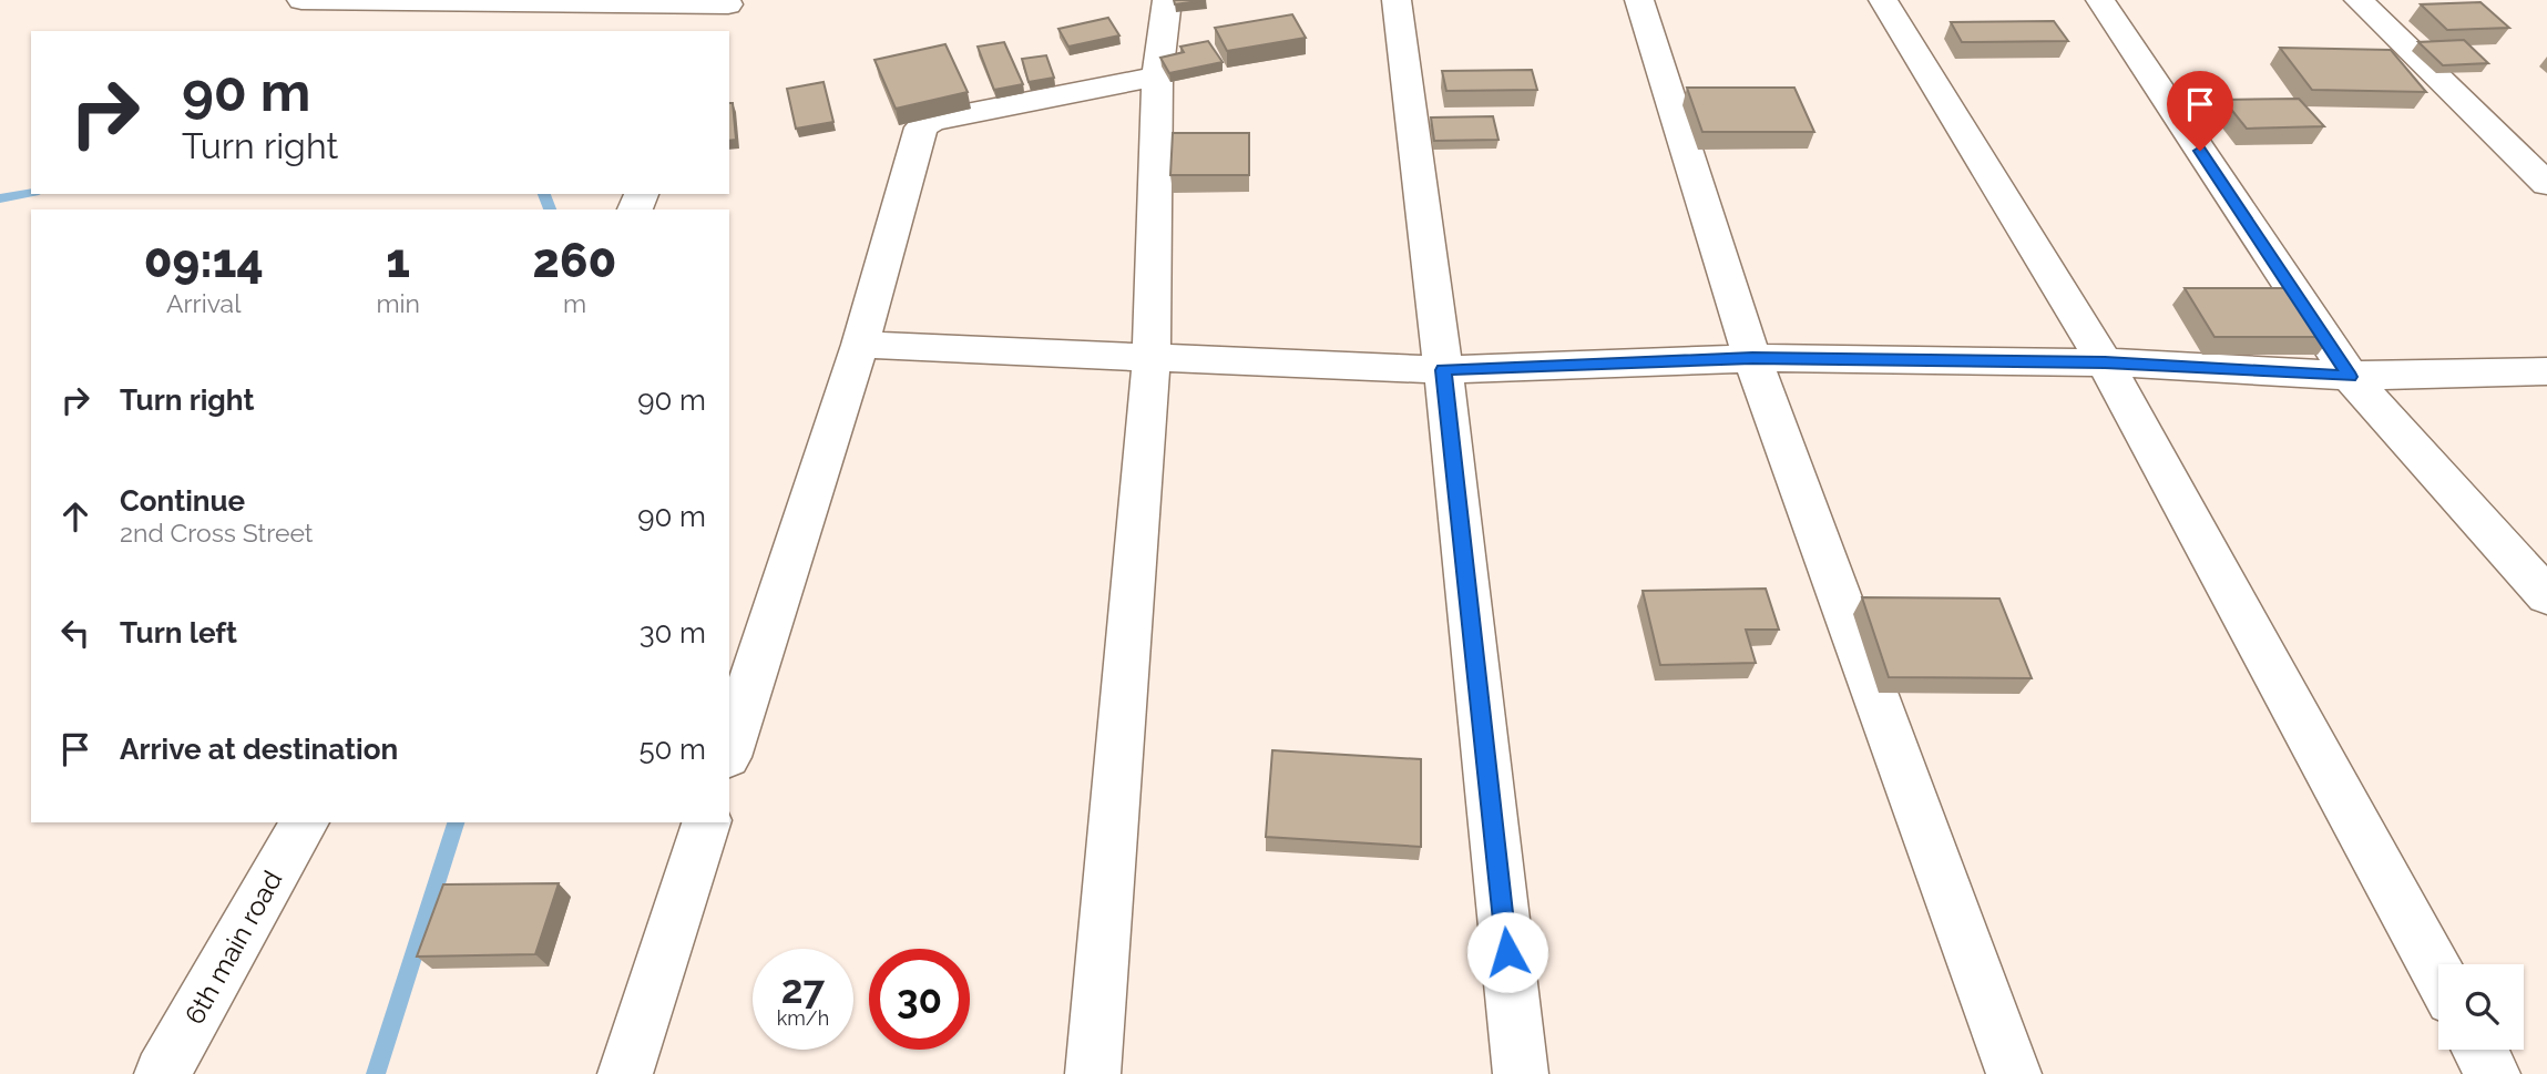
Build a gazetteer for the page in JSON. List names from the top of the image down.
{
  "streets": {
    "street": ["6th main road"]
  },
  "page": {
    "turn": ["90 m", "Turn right"],
    "eta": [
      "09:14",
      "Arrival",
      "1",
      "min",
      "260",
      "m"
    ],
    "list": [
      {
        "name": "Turn right",
        "value": "90 m"
      },
      {
        "name": "Continue",
        "note": "2nd Cross Street",
        "value": "90 m"
      },
      {
        "name": "Turn left",
        "value": "30 m"
      },
      {
        "name": "Arrive at destination",
        "value": "50 m"
      }
    ],
    "speed": "27 km/h",
    "limit": "30"
  }
}
